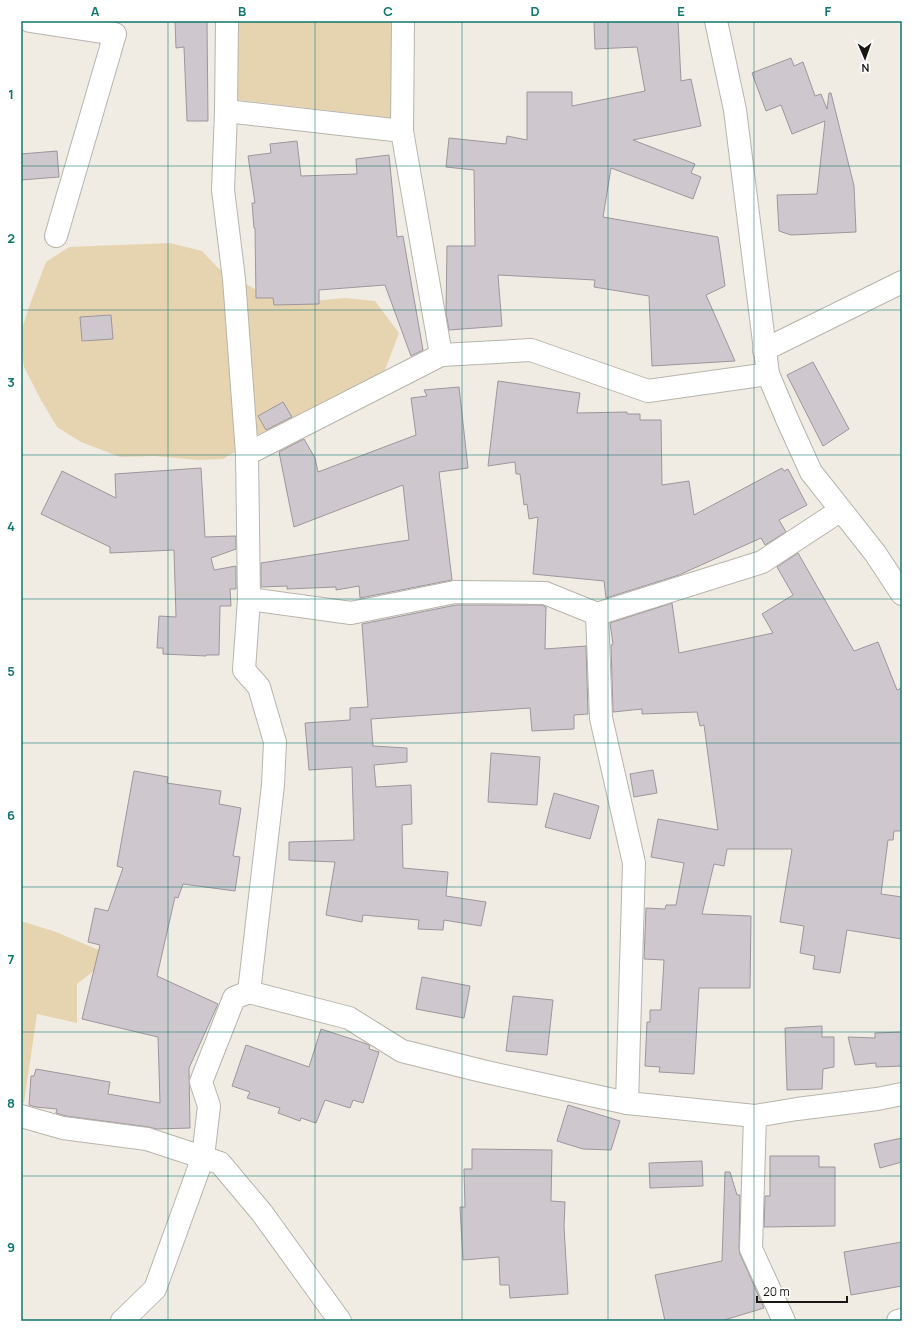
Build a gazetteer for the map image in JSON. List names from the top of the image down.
{
  "scale_bar": "20 m",
  "north": "bottom",
  "grid": {
    "columns": [
      "A",
      "B",
      "C",
      "D",
      "E",
      "F"
    ],
    "rows": [
      "1",
      "2",
      "3",
      "4",
      "5",
      "6",
      "7",
      "8",
      "9"
    ]
  }
}
